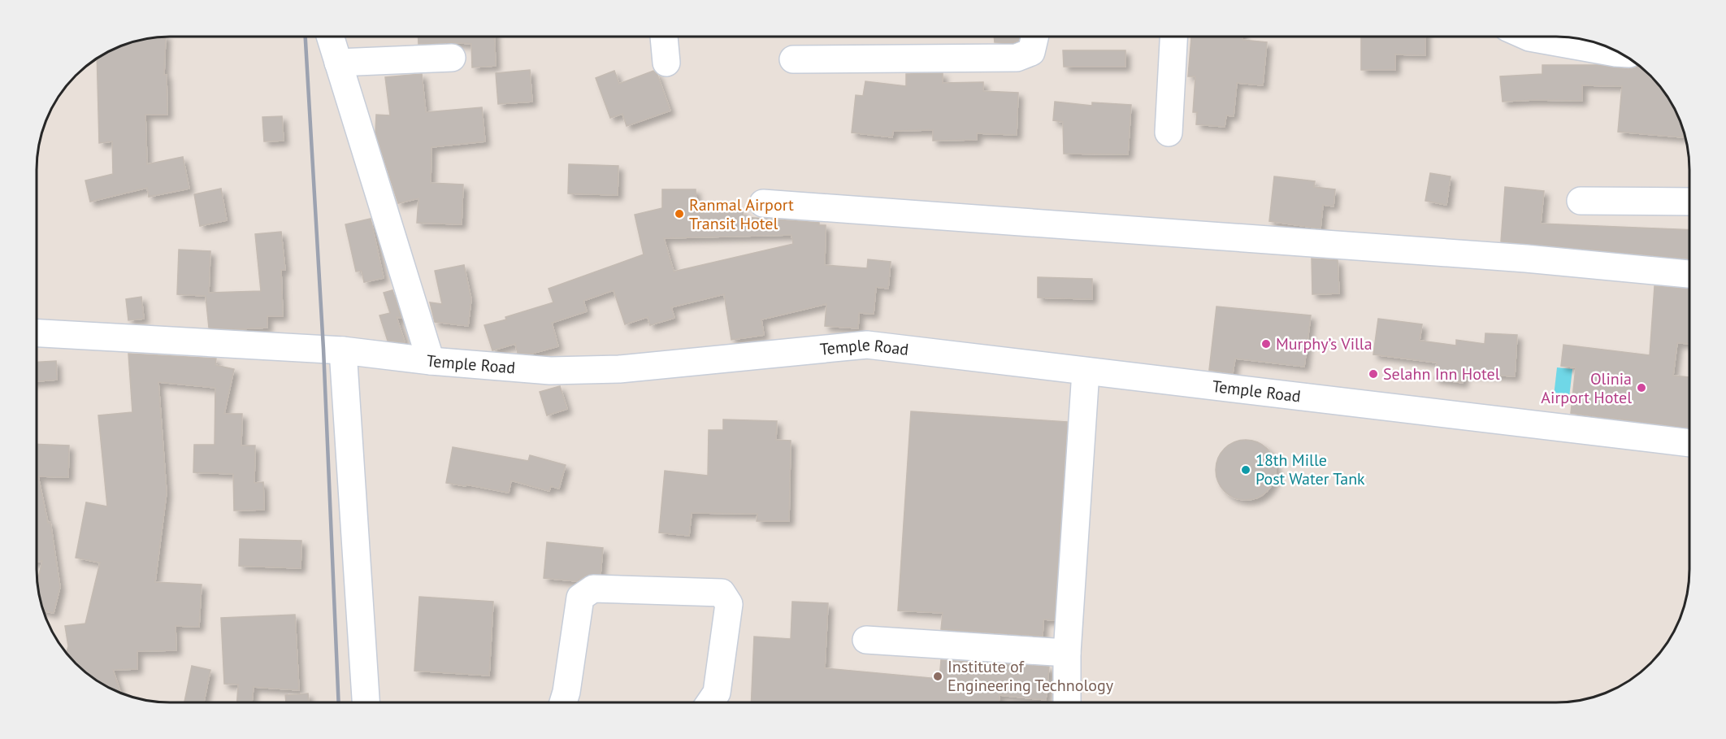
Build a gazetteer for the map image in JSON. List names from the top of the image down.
{
  "streets": {
    "street": ["Temple Road"]
  },
  "places": [
    "Ranmal Airport Transit Hotel",
    "Murphy’s Villa",
    "Selahn Inn Hotel",
    "Olinia Airport Hotel",
    "18th Mille Post Water Tank",
    "Institute of Engineering Technology"
  ]
}
